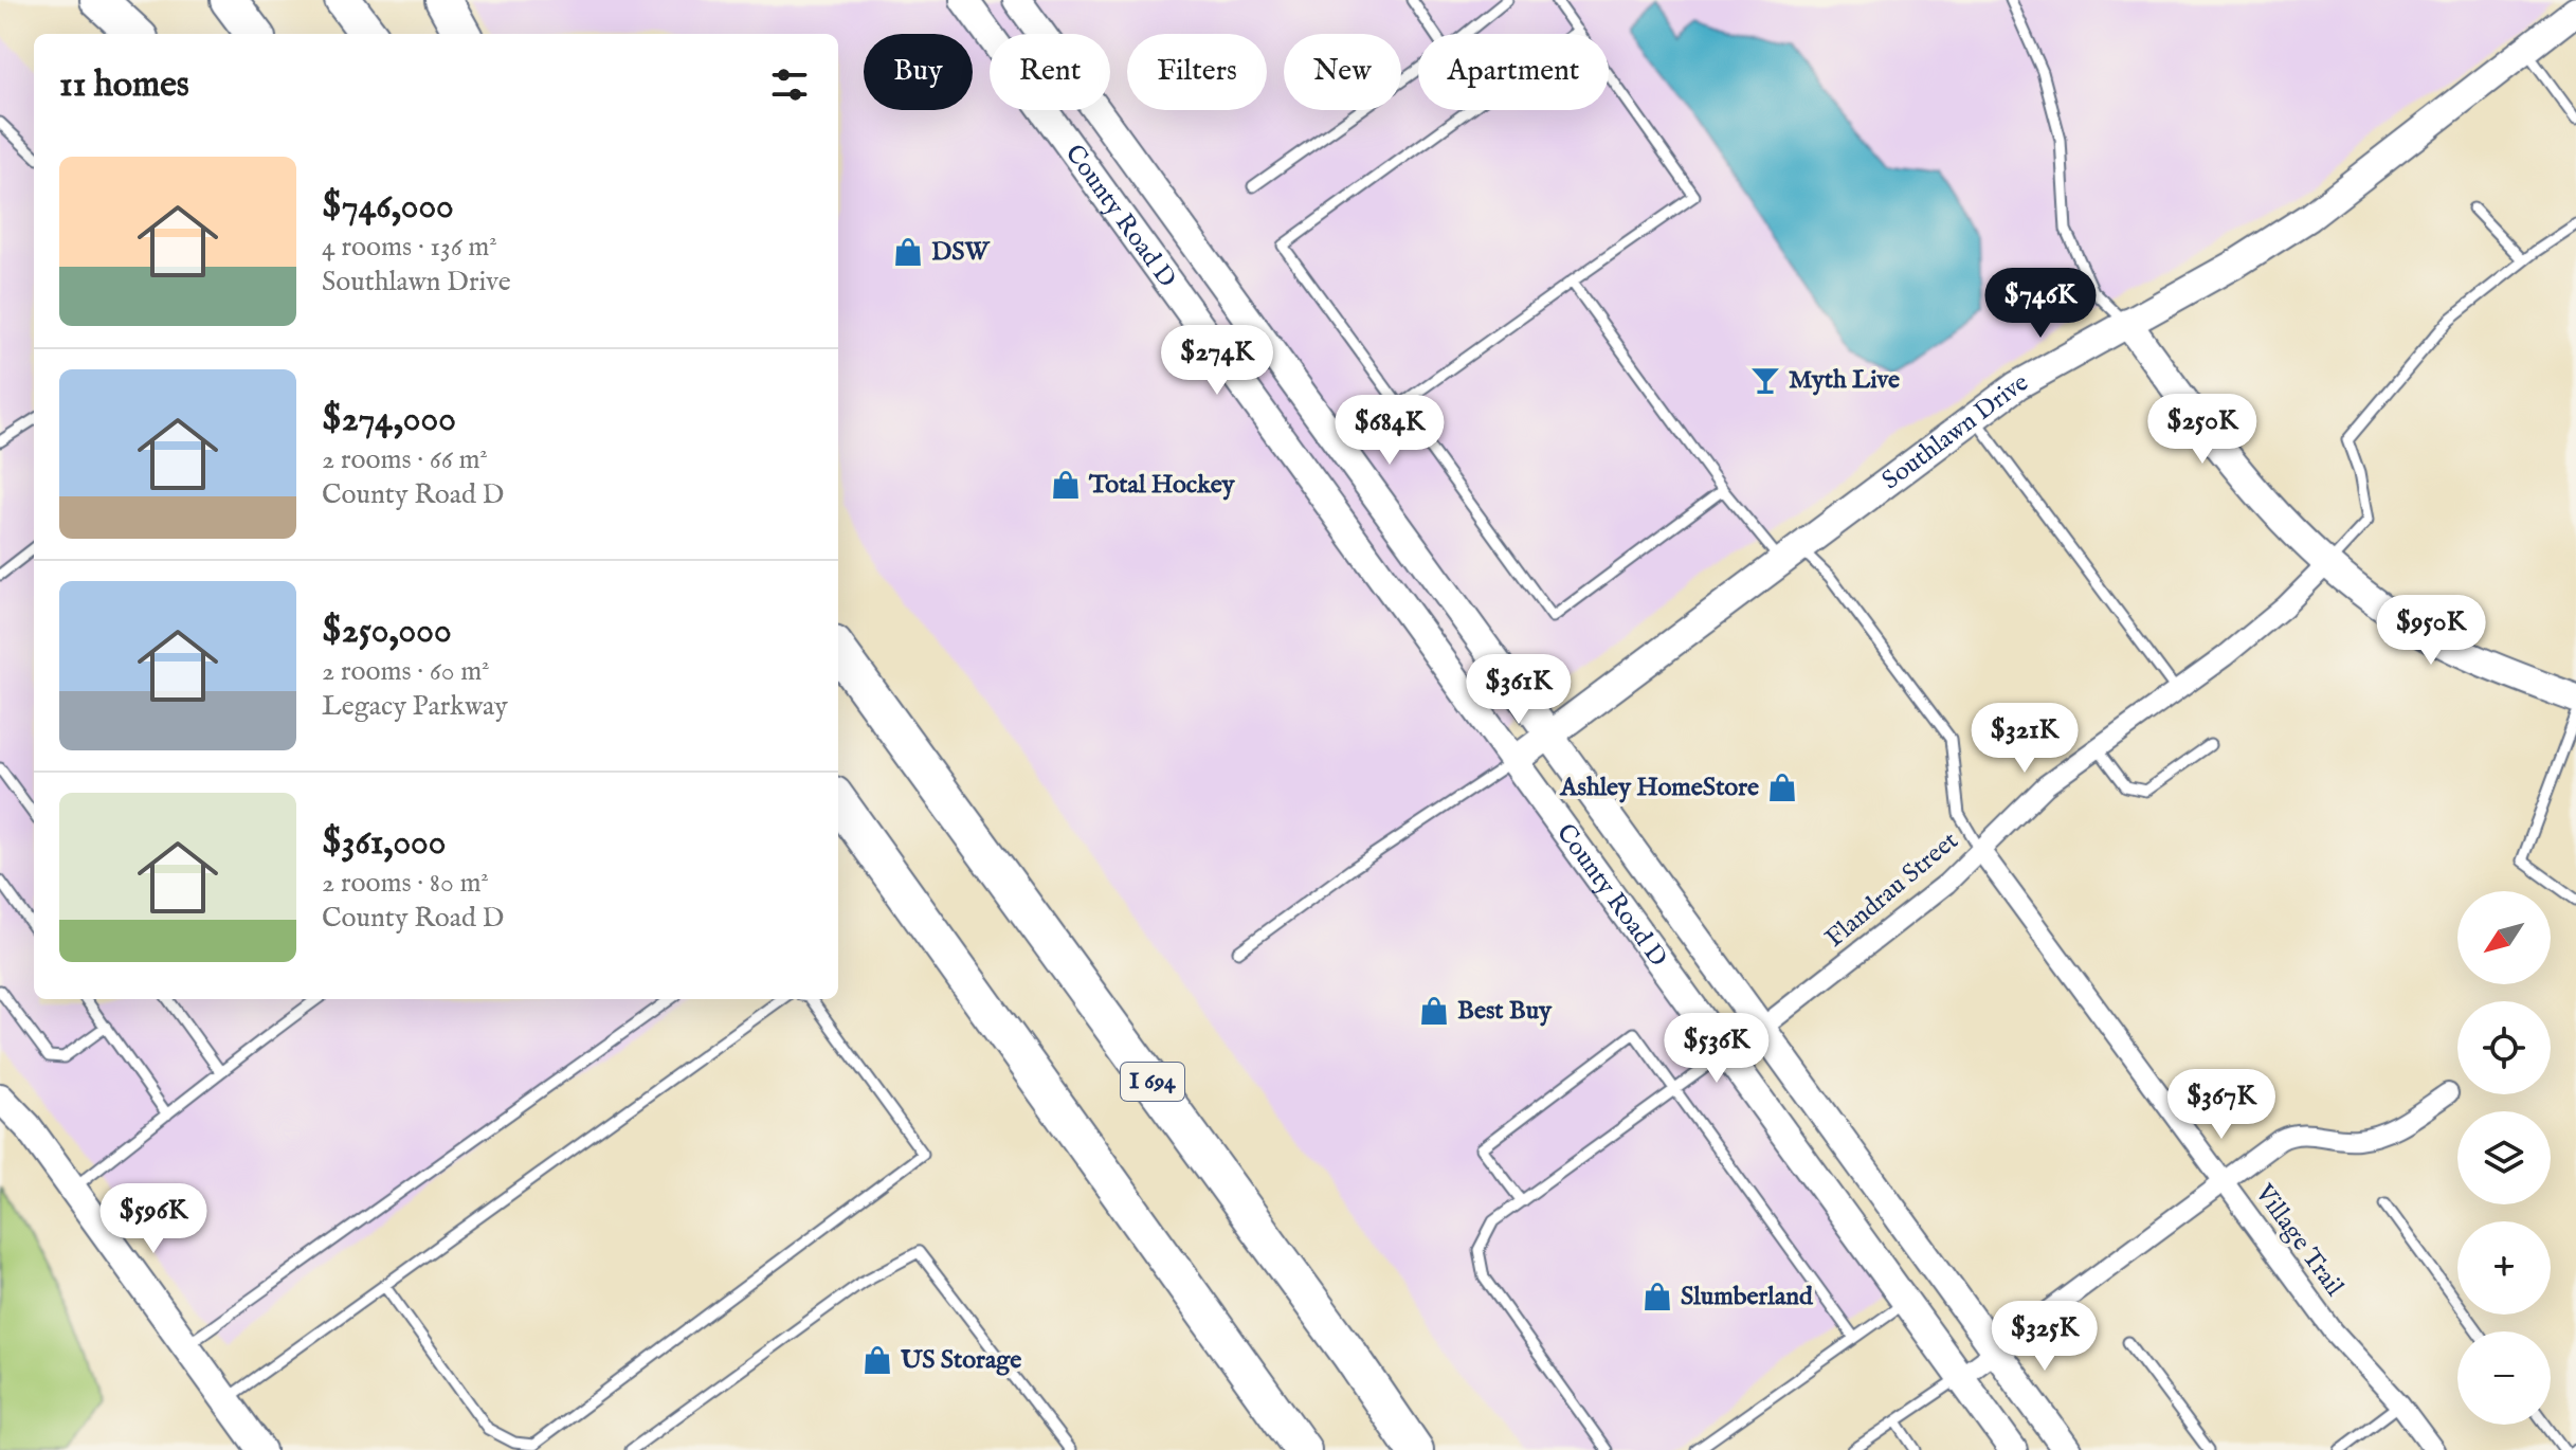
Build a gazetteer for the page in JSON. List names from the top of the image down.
{
  "streets": {
    "highway": ["I 694"],
    "street": [
      "County Road D",
      "Southlawn Drive",
      "Flandrau Street",
      "Village Trail"
    ]
  },
  "crossings": [
    ["County Road D", "Southlawn Drive"],
    ["County Road D", "Flandrau Street"],
    ["Flandrau Street", "Village Trail"]
  ],
  "places": {
    "shop": [
      "DSW",
      "Total Hockey",
      "Ashley HomeStore",
      "Best Buy",
      "Slumberland",
      "US Storage"
    ],
    "bar": ["Myth Live"]
  },
  "north": "bottom left",
  "page": {
    "chip": [
      "Buy",
      "Rent",
      "Filters",
      "New",
      "Apartment"
    ],
    "heading": "11 homes",
    "list": [
      {
        "name": "$746,000",
        "note": "4 rooms · 136 m² · Southlawn Drive"
      },
      {
        "name": "$274,000",
        "note": "2 rooms · 66 m² · County Road D"
      },
      {
        "name": "$250,000",
        "note": "2 rooms · 60 m² · Legacy Parkway"
      },
      {
        "name": "$361,000",
        "note": "2 rooms · 80 m² · County Road D"
      }
    ],
    "price": [
      "$746K",
      "$274K",
      "$250K",
      "$684K",
      "$950K",
      "$361K",
      "$321K",
      "$536K",
      "$367K",
      "$596K",
      "$325K"
    ],
    "map_buttons": ["+", "−"]
  }
}
